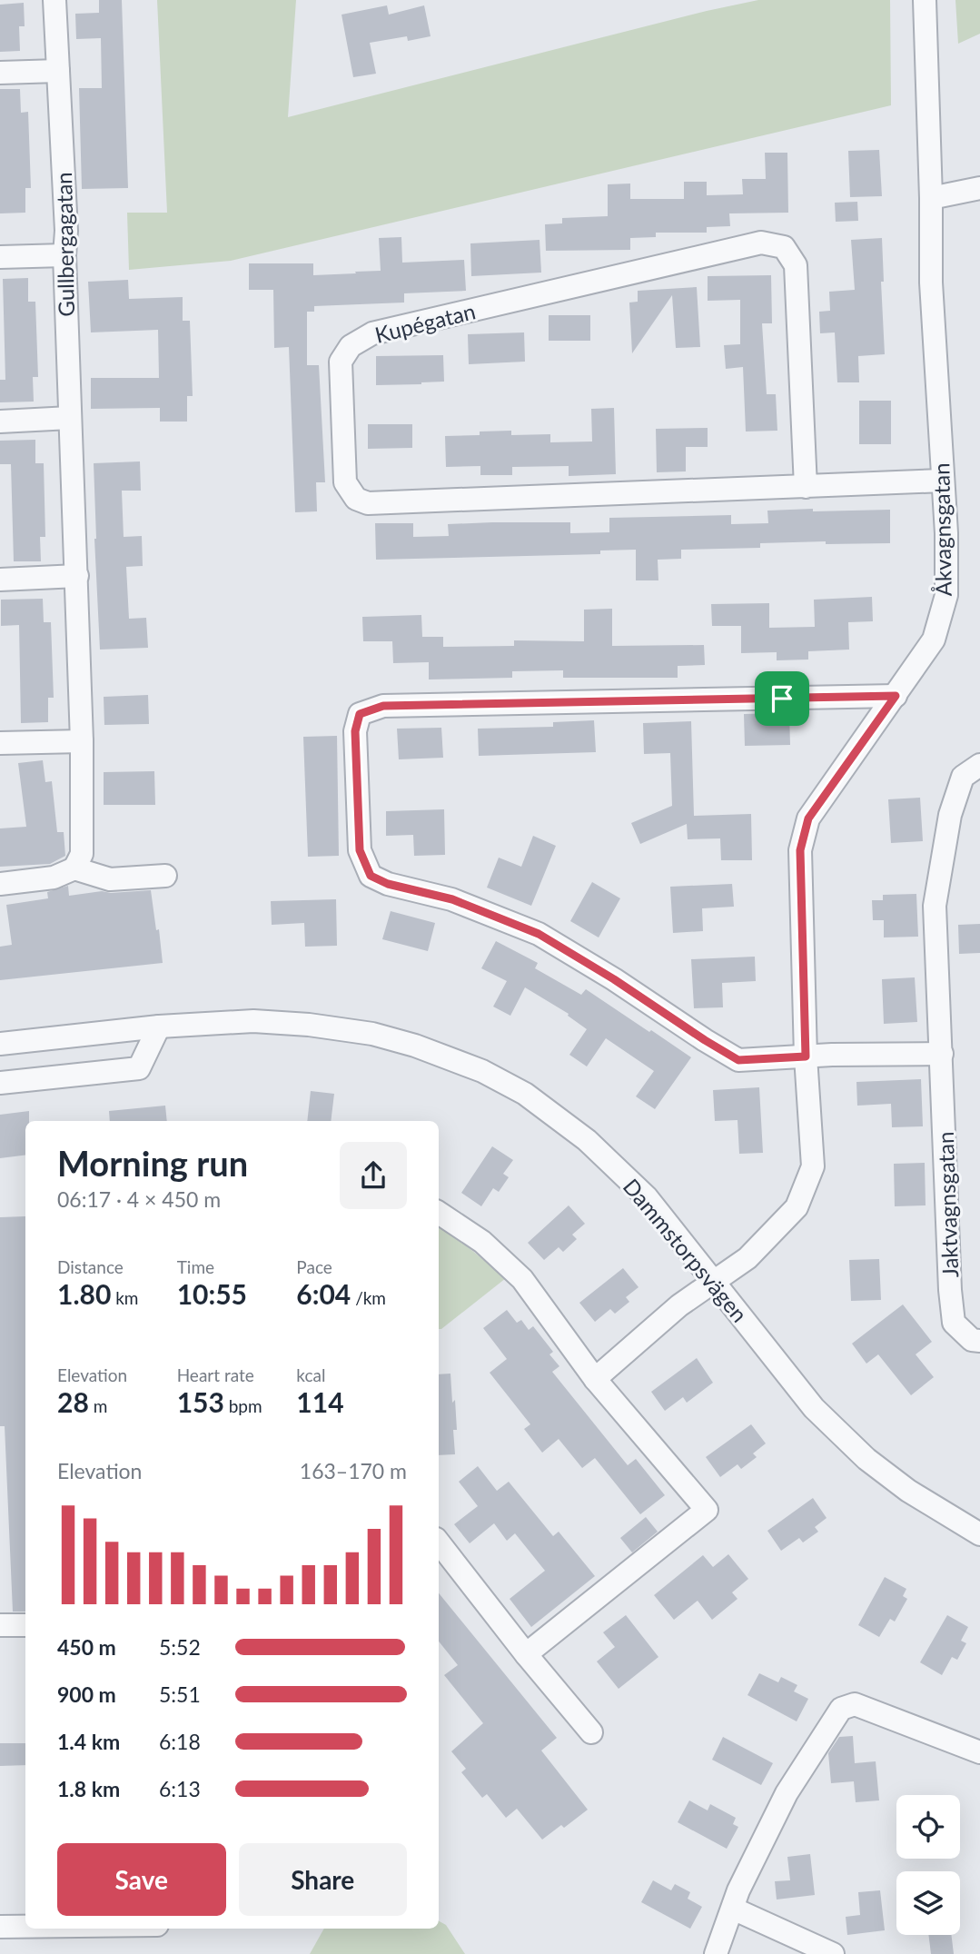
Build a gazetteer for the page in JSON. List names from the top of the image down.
{
  "streets": {
    "street": [
      "Gullbergagatan",
      "Kupégatan",
      "Åkvagnsgatan",
      "Jaktvagnsgatan",
      "Dammstorpsvägen"
    ]
  },
  "crossings": [
    ["Kupégatan", "Åkvagnsgatan"],
    ["Åkvagnsgatan", "Dammstorpsvägen"]
  ],
  "page": {
    "heading": ["Morning run", "06:17 · 4 × 450 m"],
    "stats": [
      ["Distance", "1.80 km"],
      ["Time", "10:55"],
      ["Pace", "6:04 /km"],
      ["Elevation", "28 m"],
      ["Heart rate", "153 bpm"],
      ["kcal", "114"]
    ],
    "chart": ["Elevation", "163–170 m"],
    "list": [
      {
        "name": "450 m",
        "note": "5:52"
      },
      {
        "name": "900 m",
        "note": "5:51"
      },
      {
        "name": "1.4 km",
        "note": "6:18"
      },
      {
        "name": "1.8 km",
        "note": "6:13"
      }
    ],
    "buttons": ["Save", "Share"]
  }
}
